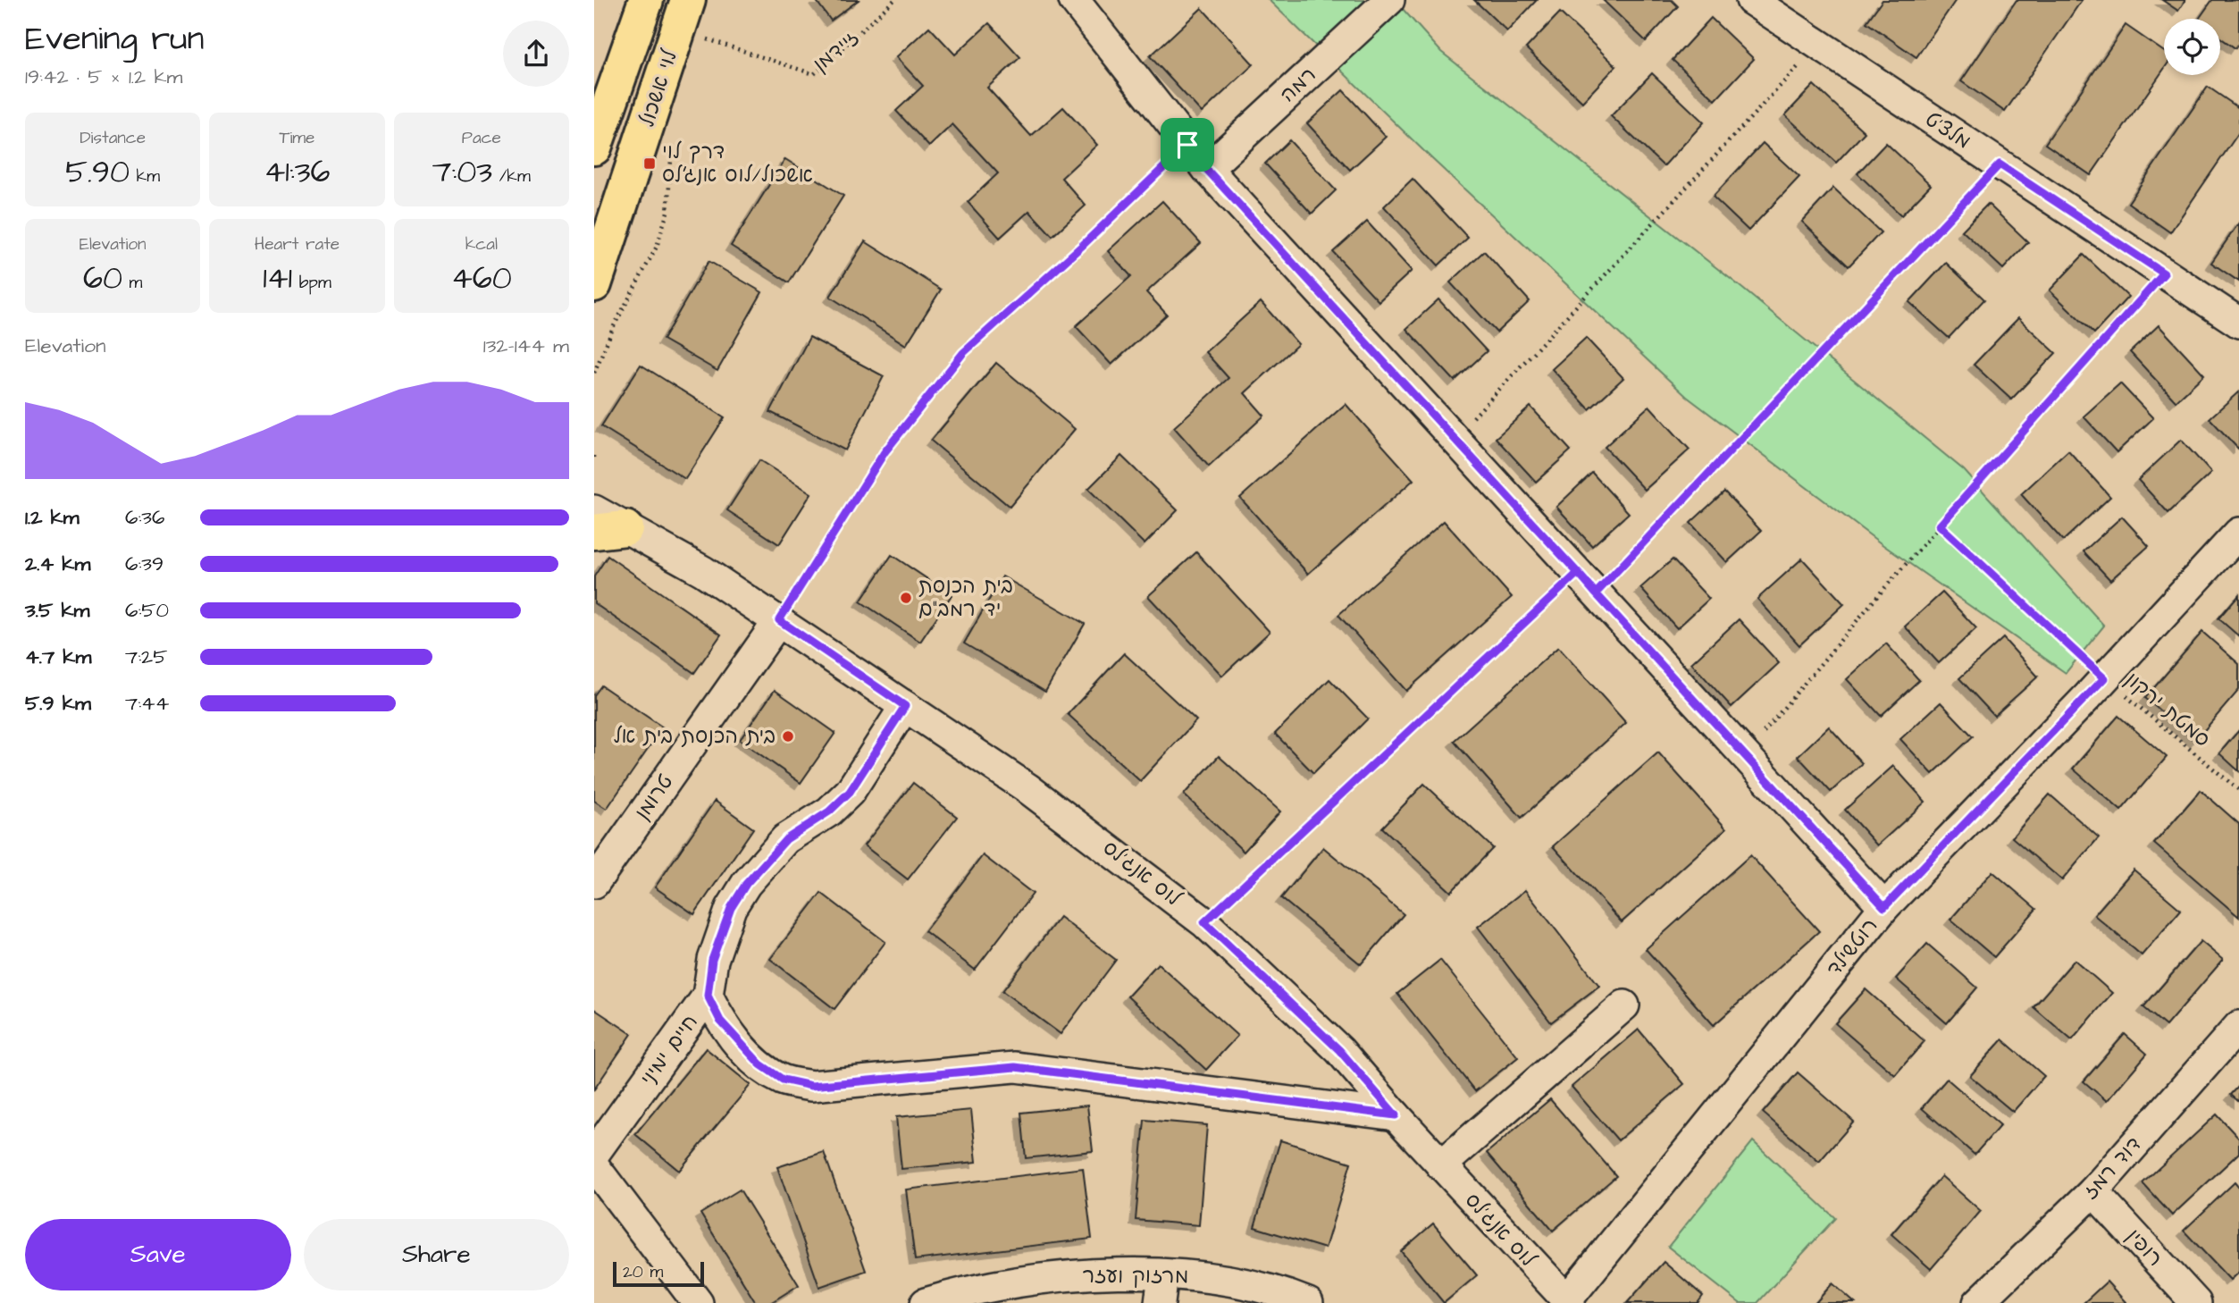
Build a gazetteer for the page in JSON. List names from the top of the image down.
{
  "streets": {
    "main road": ["לוי אשכול"],
    "street": [
      "רמה",
      "מלצ'ט",
      "טרומן",
      "לוס אנג'לס",
      "רוטשילד",
      "חיים ימיני",
      "דוד רמז",
      "רופין",
      "מרזוק ועזר"
    ],
    "path": ["זיידמן", "סמטת ירקון"]
  },
  "crossings": [
    ["סמטת ירקון", "רוטשילד"],
    ["טרומן", "לוס אנג'לס"],
    ["לוס אנג'לס", "רוטשילד"],
    ["לוס אנג'לס", "חיים ימיני"],
    ["דוד רמז", "רופין"]
  ],
  "places": {
    "transit": ["דרך לוי אשכול/לוס אנג׳לס"],
    "other": ["בית הכנסת יד רמב\"ם", "בית הכנסת בית אל"]
  },
  "scale_bar": "20 m",
  "page": {
    "heading": ["Evening run", "19:42 · 5 × 1.2 km"],
    "stats": [
      ["Distance", "5.90 km"],
      ["Time", "41:36"],
      ["Pace", "7:03 /km"],
      ["Elevation", "60 m"],
      ["Heart rate", "141 bpm"],
      ["kcal", "460"]
    ],
    "chart": ["Elevation", "132–144 m"],
    "list": [
      {
        "name": "1.2 km",
        "note": "6:36"
      },
      {
        "name": "2.4 km",
        "note": "6:39"
      },
      {
        "name": "3.5 km",
        "note": "6:50"
      },
      {
        "name": "4.7 km",
        "note": "7:25"
      },
      {
        "name": "5.9 km",
        "note": "7:44"
      }
    ],
    "buttons": ["Save", "Share"],
    "scale": "20 m"
  }
}
